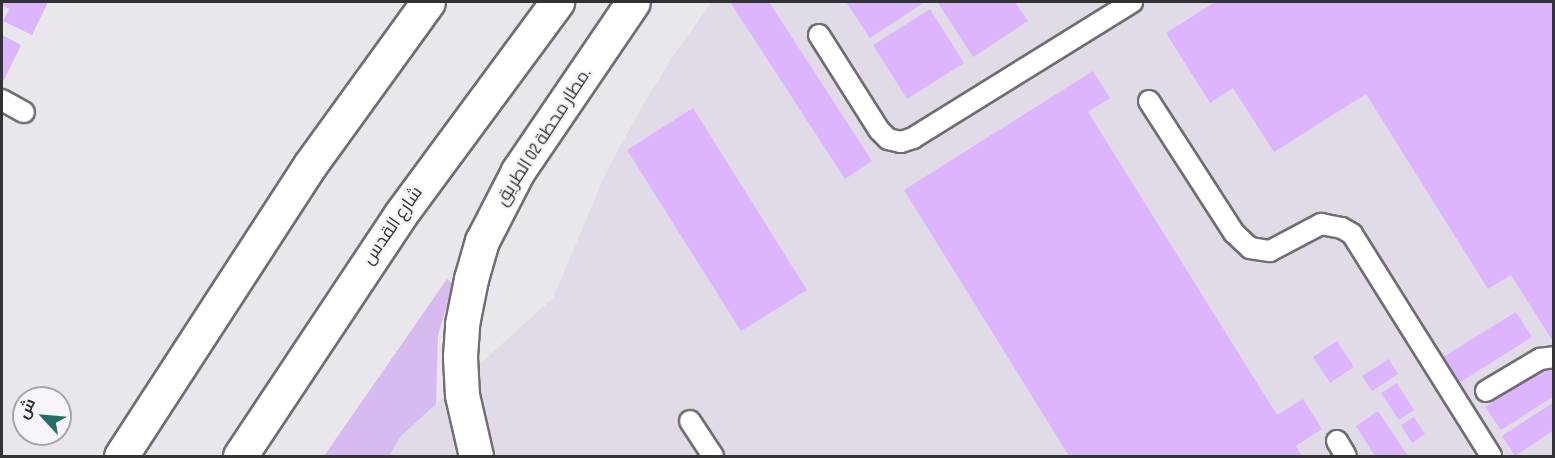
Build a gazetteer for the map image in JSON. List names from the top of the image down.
{
  "streets": {
    "main road": ["مطار محطة 02 الطريق.", "شارع القدس"]
  },
  "north": "top left"
}
